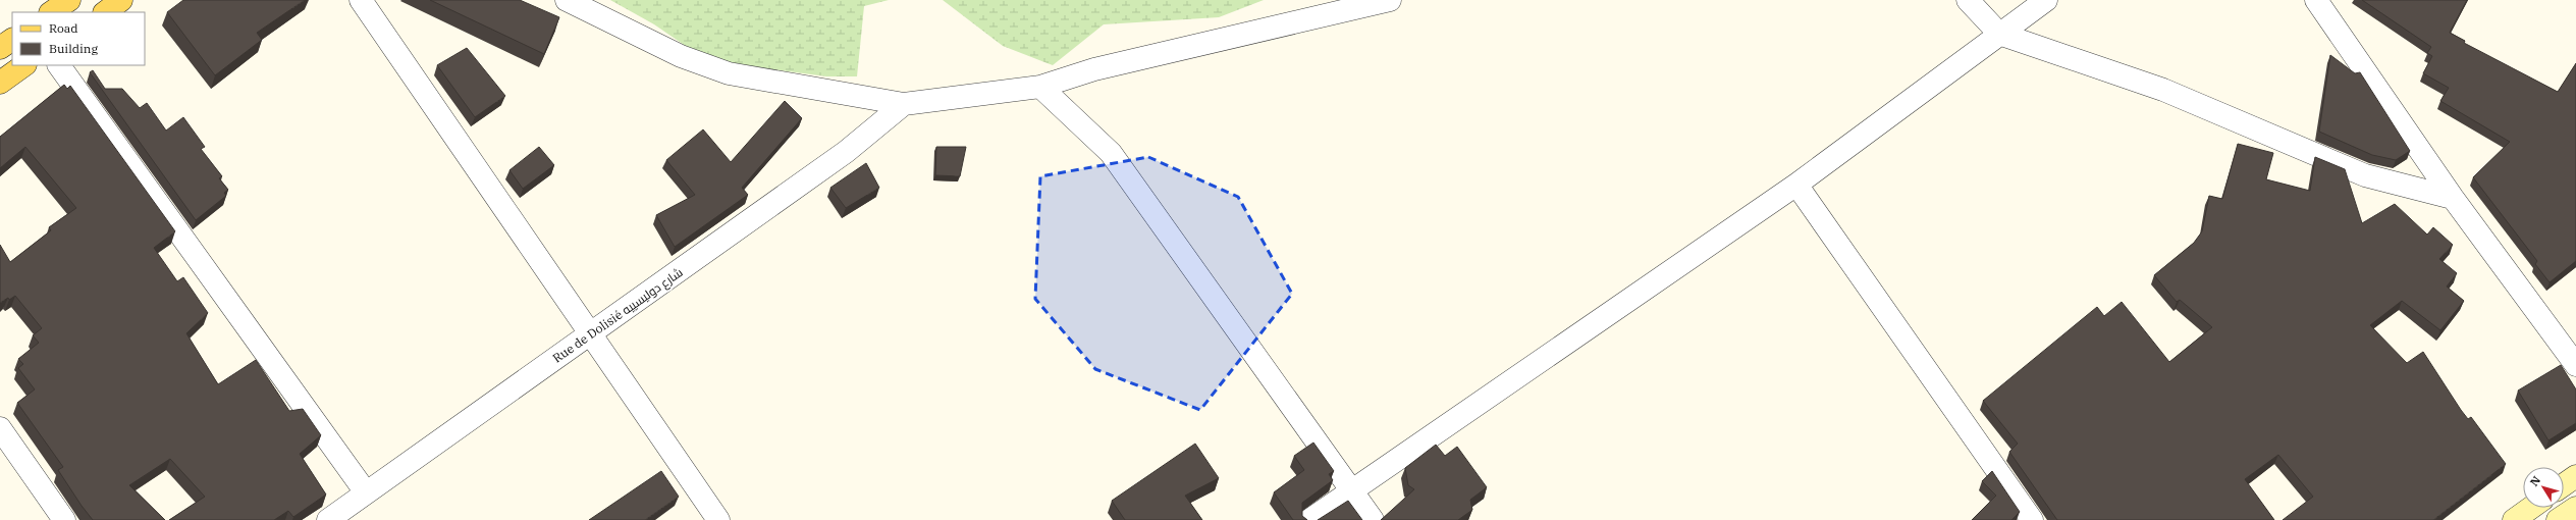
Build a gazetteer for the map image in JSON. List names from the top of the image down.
{
  "streets": {
    "street": ["Rue de Dolisié شارع دوليسييه"]
  },
  "legend": ["Road", "Building"],
  "north": "top left"
}
